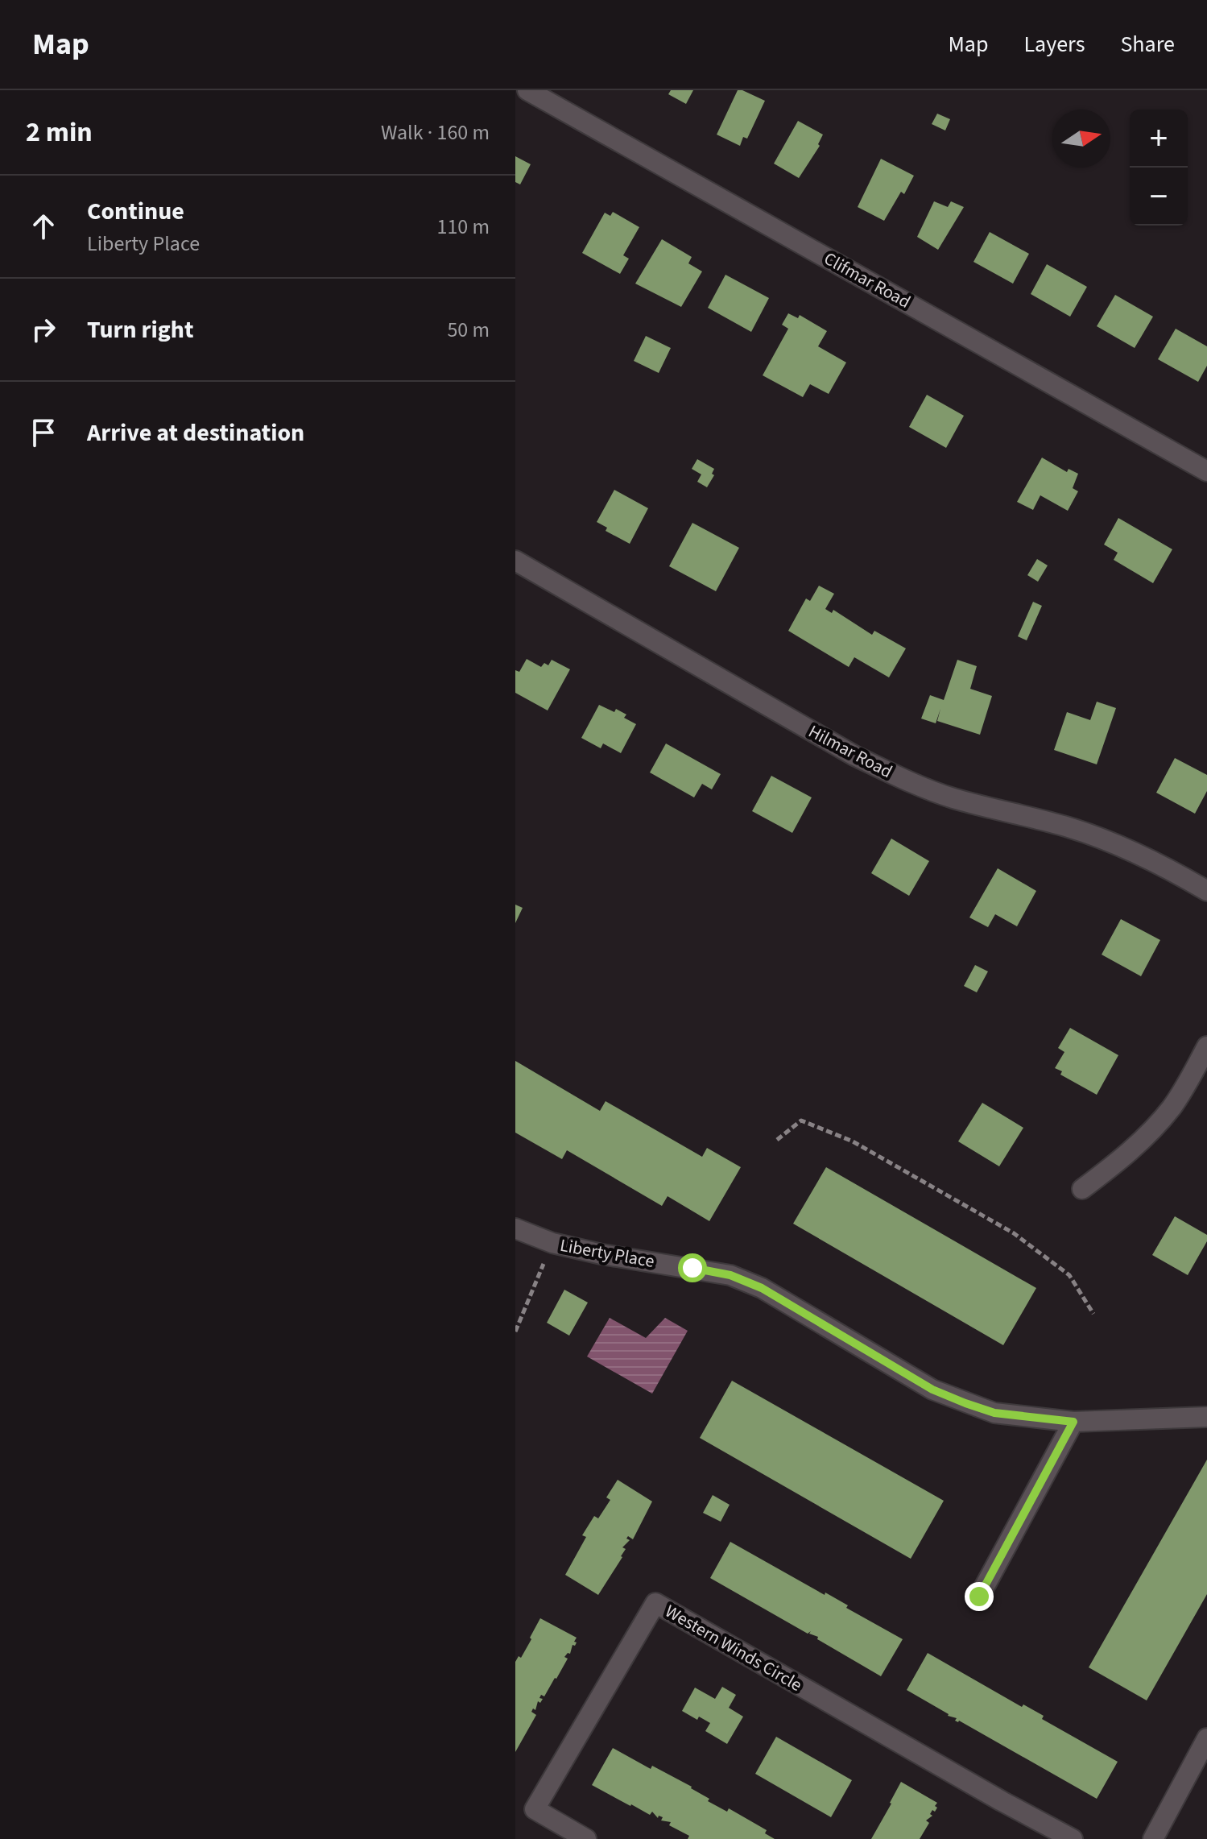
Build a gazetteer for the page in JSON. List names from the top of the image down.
{
  "streets": {
    "street": [
      "Clifmar Road",
      "Hilmar Road",
      "Liberty Place",
      "Western Winds Circle"
    ]
  },
  "north": "right",
  "page": {
    "header": "Map",
    "nav": ["Map", "Layers", "Share"],
    "heading": ["2 min", "Walk · 160 m"],
    "map_buttons": ["+", "−"],
    "list": [
      ["Continue", "Liberty Place", "110 m"],
      ["Turn right", "50 m"],
      "Arrive at destination"
    ]
  }
}
